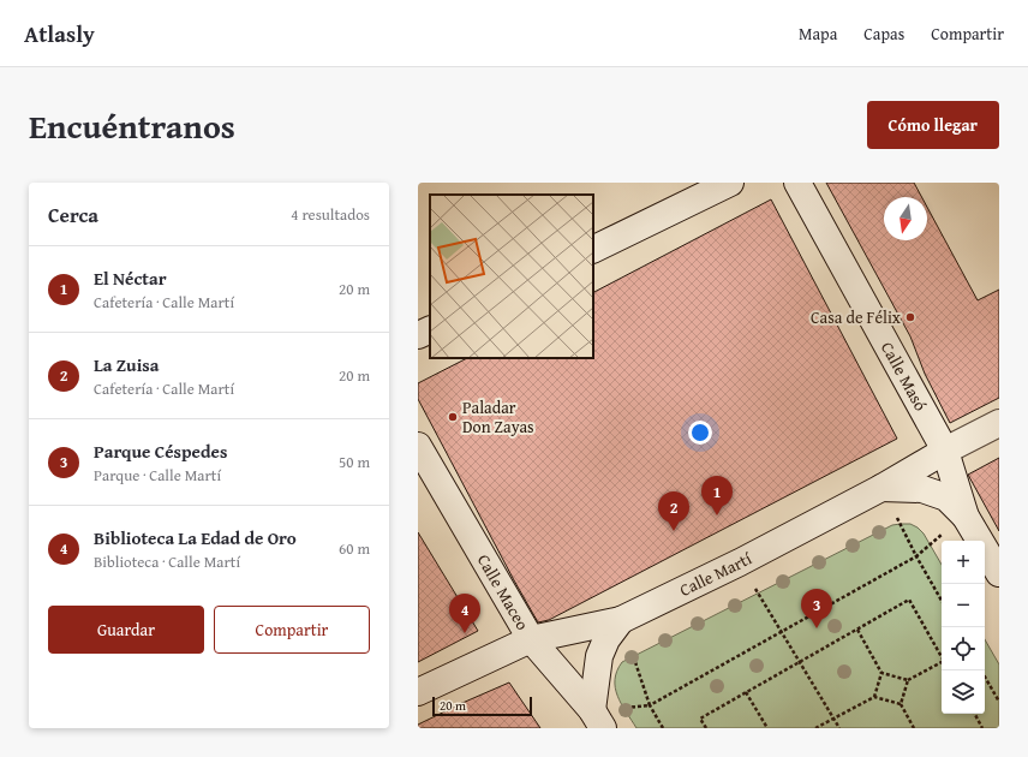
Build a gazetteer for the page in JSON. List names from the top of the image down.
{
  "streets": {
    "main road": ["Calle Masó", "Calle Martí", "Calle Maceo"]
  },
  "crossings": [
    ["Calle Masó", "Calle Martí"],
    ["Calle Martí", "Calle Maceo"]
  ],
  "places": ["Casa de Félix", "Paladar Don Zayas"],
  "scale_bar": "20 m",
  "north": "bottom",
  "page": {
    "header": "Atlasly",
    "nav": ["Mapa", "Capas", "Compartir"],
    "title": "Encuéntranos",
    "buttons": [
      "Cómo llegar",
      ["Guardar", "Compartir"]
    ],
    "heading": ["Cerca", "4 resultados"],
    "list": [
      {
        "mark": "1",
        "name": "El Néctar",
        "note": "Cafetería · Calle Martí",
        "value": "20 m"
      },
      {
        "mark": "2",
        "name": "La Zuisa",
        "note": "Cafetería · Calle Martí",
        "value": "20 m"
      },
      {
        "mark": "3",
        "name": "Parque Céspedes",
        "note": "Parque · Calle Martí",
        "value": "50 m"
      },
      {
        "mark": "4",
        "name": "Biblioteca La Edad de Oro",
        "note": "Biblioteca · Calle Martí",
        "value": "60 m"
      }
    ],
    "pins": [
      "1",
      "2",
      "3",
      "4"
    ],
    "map_buttons": ["+", "−"],
    "scale": "20 m"
  }
}
